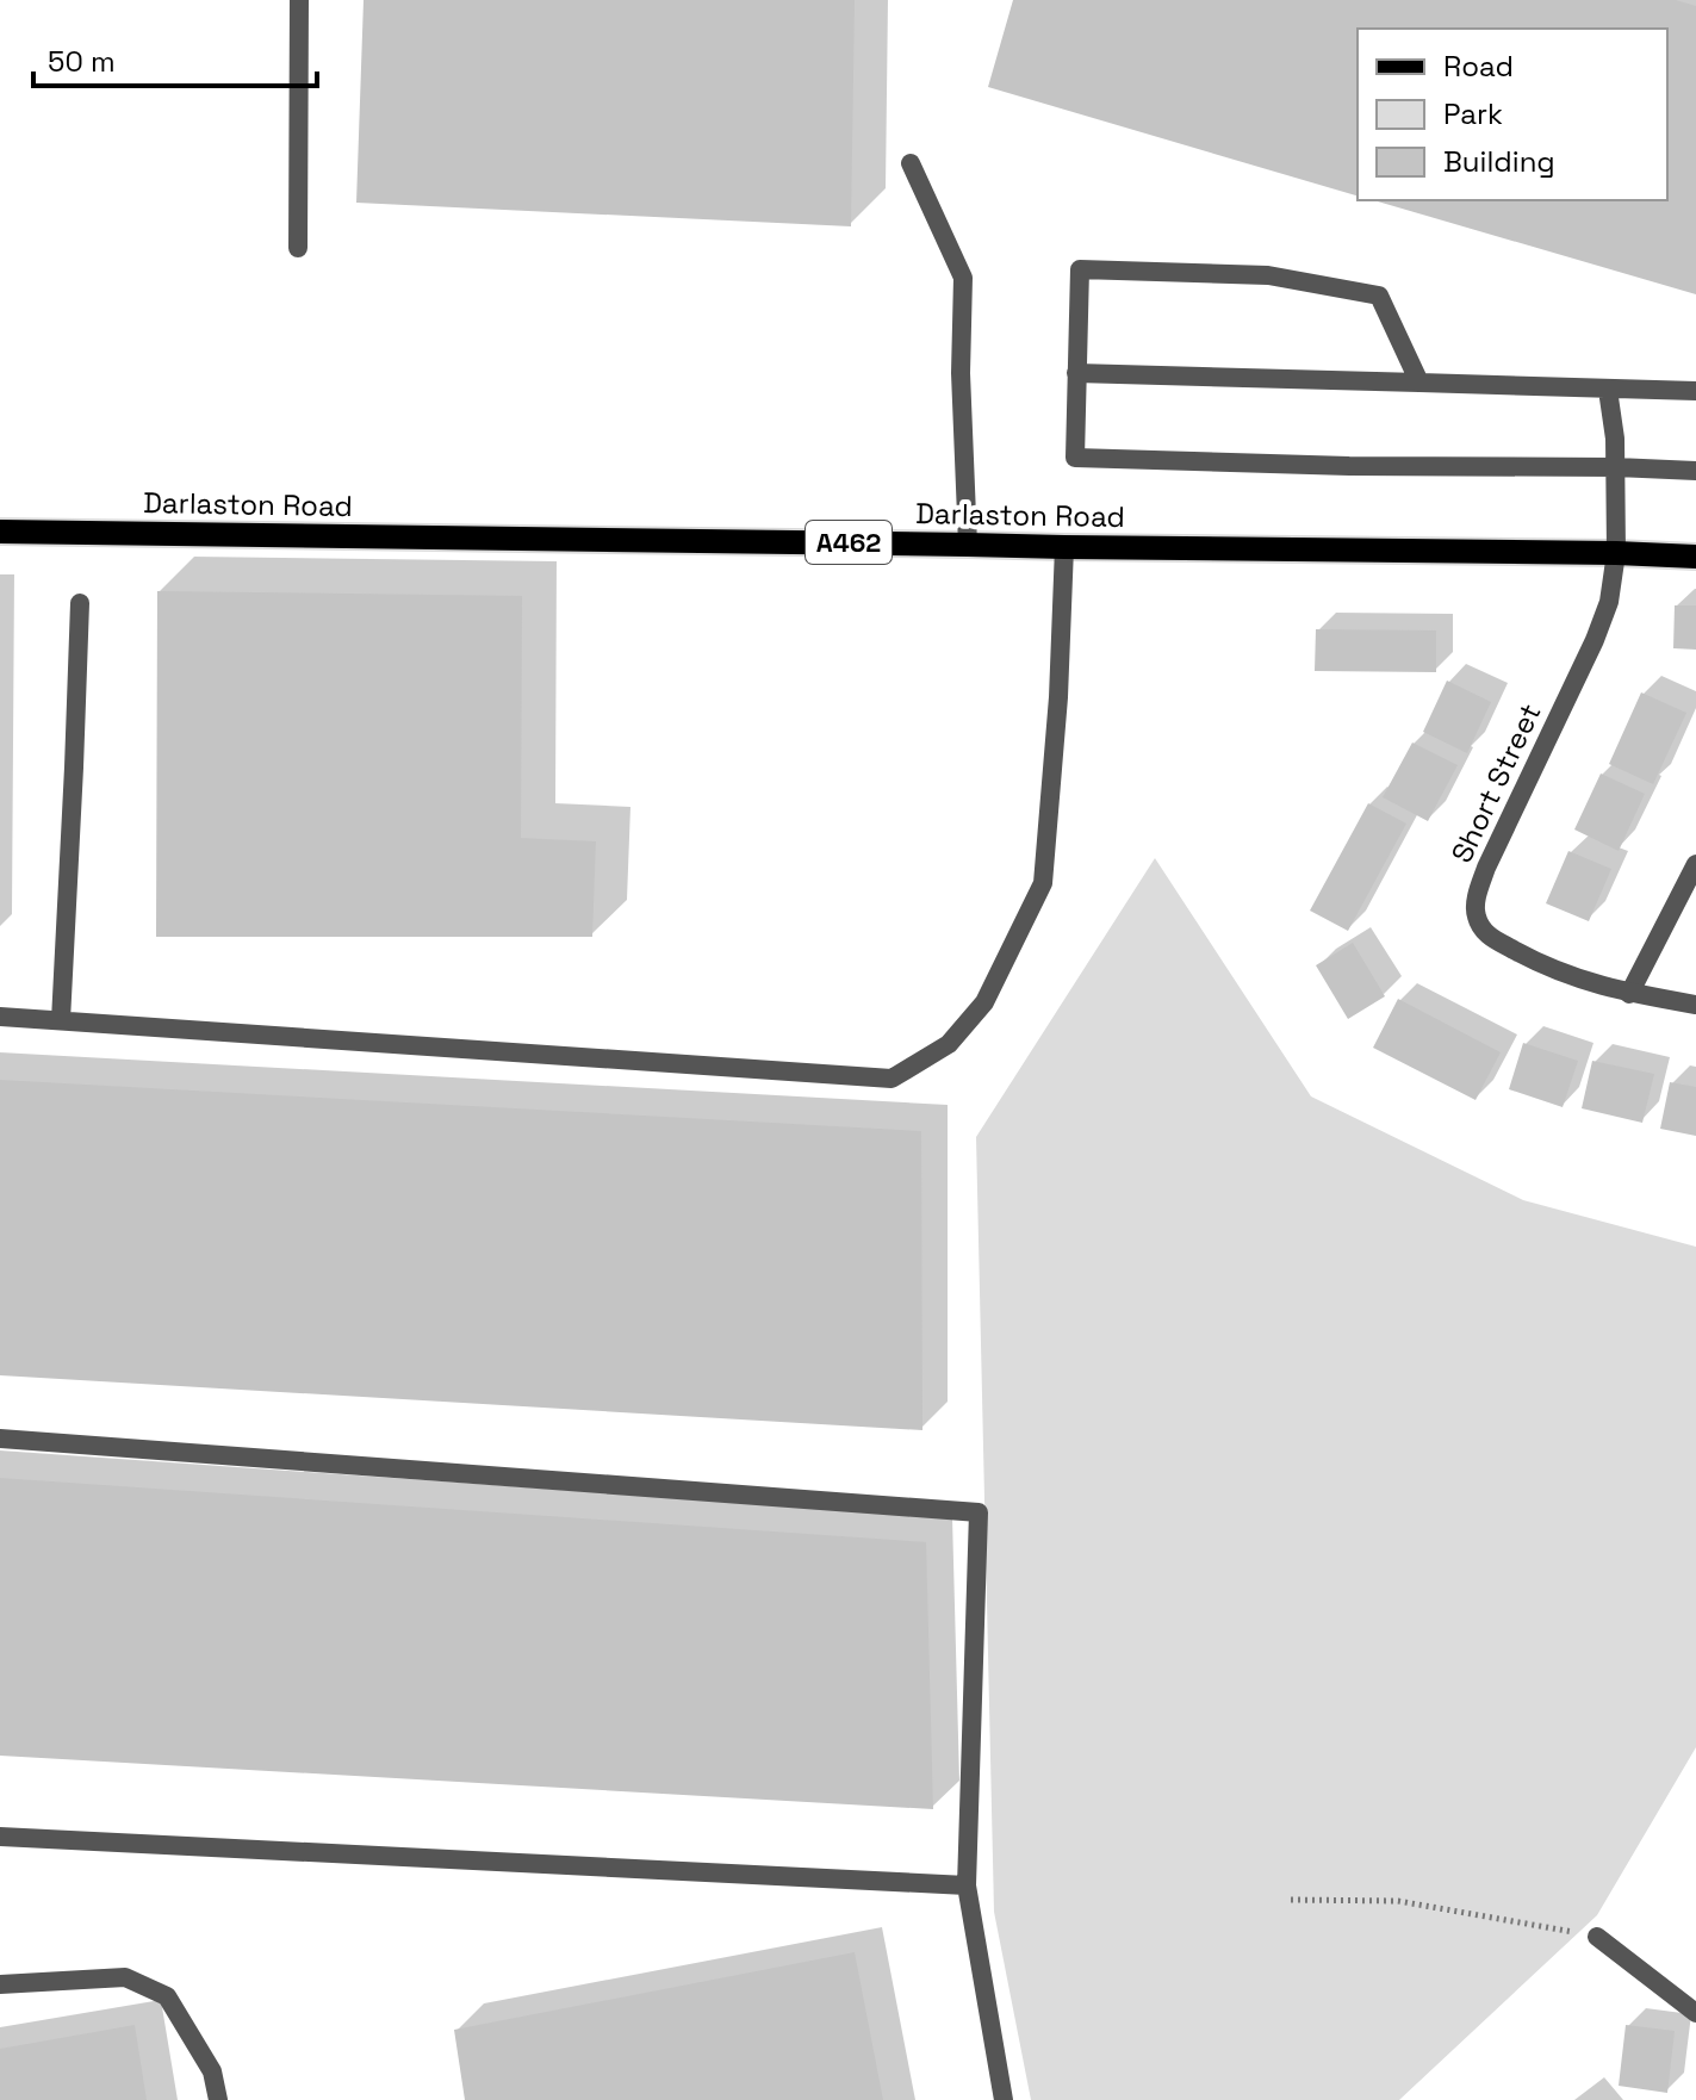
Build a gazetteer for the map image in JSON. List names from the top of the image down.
{
  "streets": {
    "main road": ["Darlaston Road", "A462"],
    "street": ["Short Street"]
  },
  "crossings": [
    ["Darlaston Road", "Short Street"]
  ],
  "legend": ["Road", "Park", "Building"],
  "scale_bar": "50 m"
}
